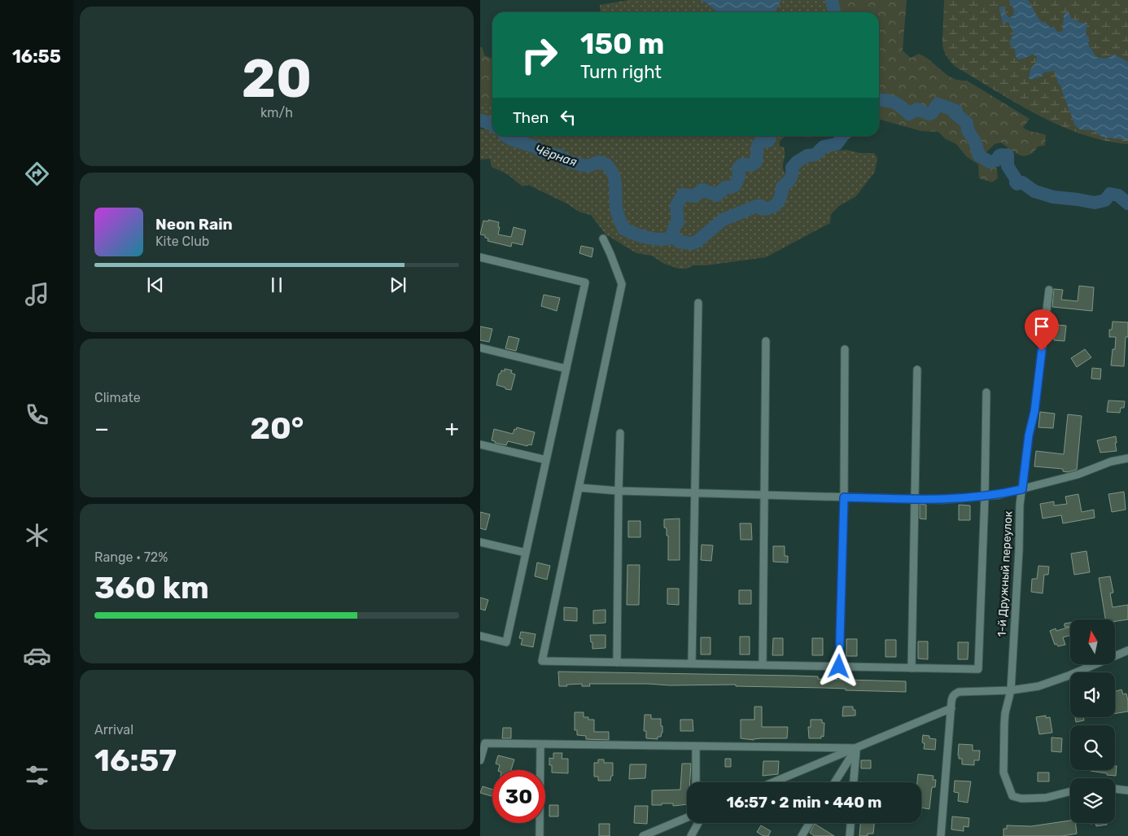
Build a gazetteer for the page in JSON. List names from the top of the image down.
{
  "streets": {
    "street": ["1-й Дружный переулок"]
  },
  "water": ["Чёрная"],
  "north": "top",
  "page": {
    "tabs": "16:55",
    "tile": [
      ["20", "km/h"],
      "Climate",
      ["Range · 72%", "360 km"],
      ["Arrival", "16:57"]
    ],
    "turn": ["150 m", "Turn right"],
    "then": "Then",
    "song": ["Neon Rain", "Kite Club"],
    "heat": ["−", "20°", "+"],
    "limit": "30",
    "trip": "16:57 · 2 min · 440 m"
  }
}
